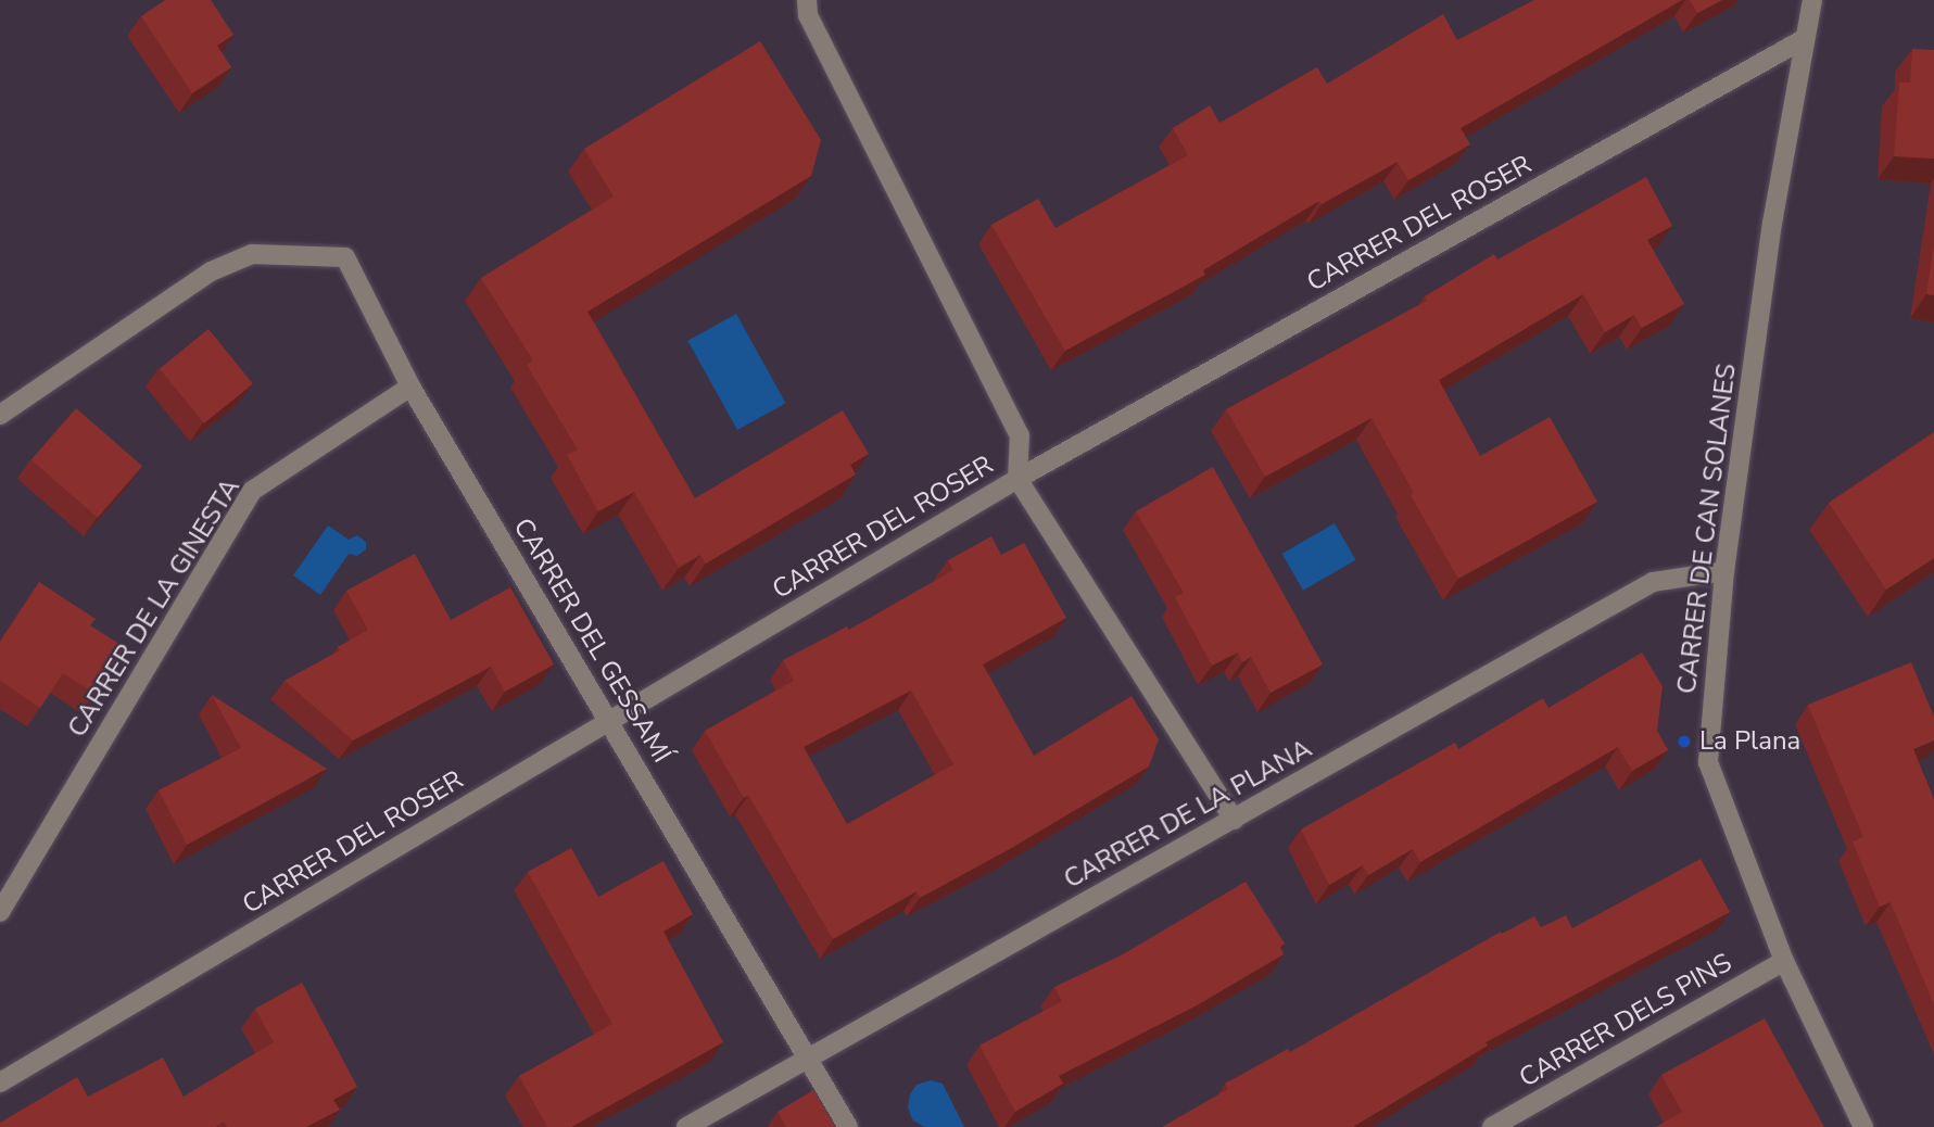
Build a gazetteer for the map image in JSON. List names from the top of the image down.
{
  "streets": {
    "street": [
      "CARRER DEL ROSER",
      "CARRER DE CAN SOLANES",
      "CARRER DE LA GINESTA",
      "CARRER DEL GESSAMÍ",
      "CARRER DE LA PLANA",
      "CARRER DELS PINS"
    ]
  },
  "crossings": [
    ["CARRER DEL ROSER", "CARRER DE CAN SOLANES"],
    ["CARRER DEL ROSER", "CARRER DEL GESSAMÍ"],
    ["CARRER DE CAN SOLANES", "CARRER DE LA PLANA"],
    ["CARRER DE CAN SOLANES", "CARRER DELS PINS"],
    ["CARRER DE LA GINESTA", "CARRER DEL GESSAMÍ"],
    ["CARRER DEL GESSAMÍ", "CARRER DE LA PLANA"]
  ],
  "places": ["La Plana"]
}
